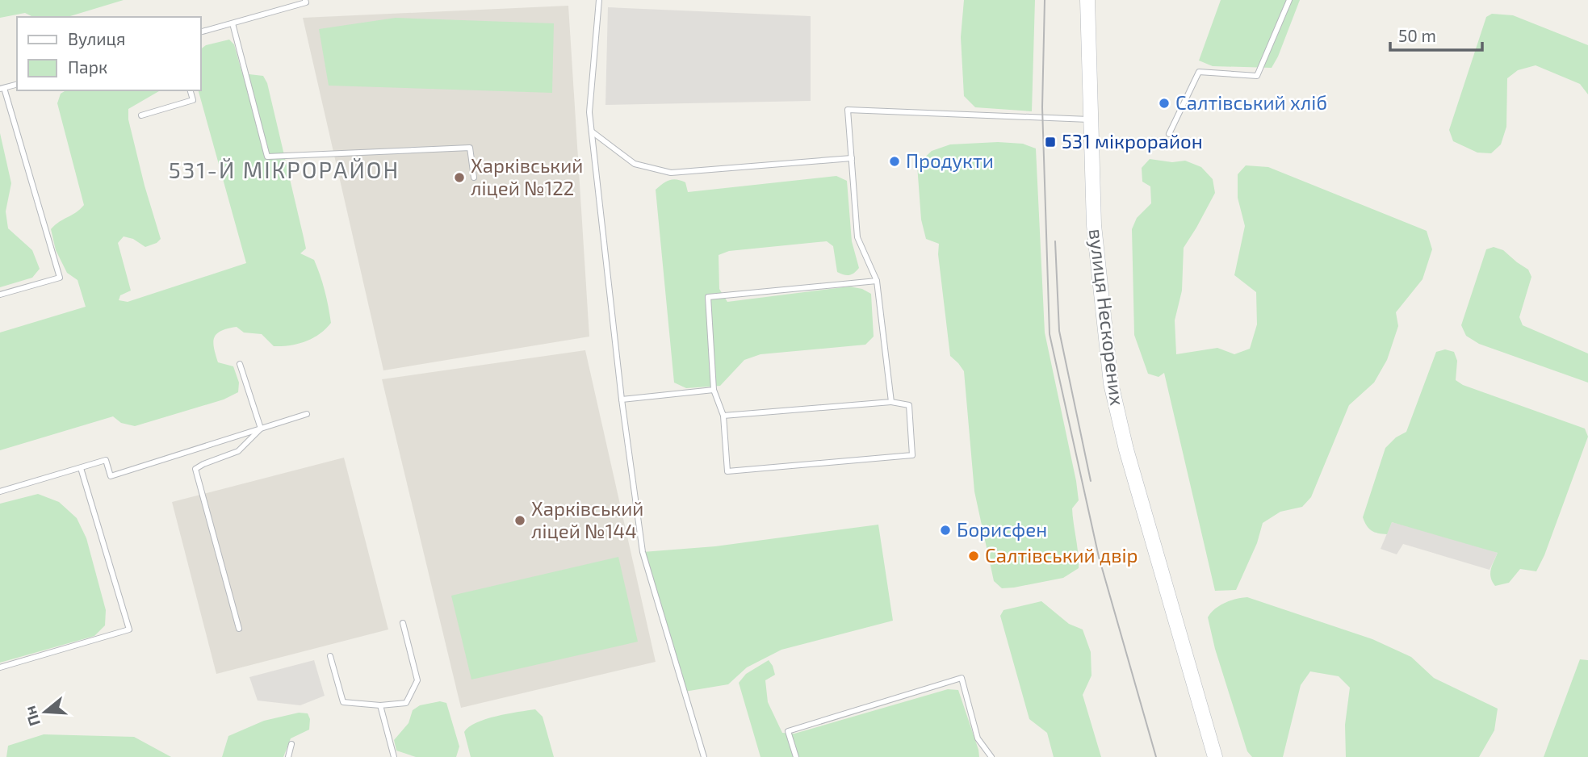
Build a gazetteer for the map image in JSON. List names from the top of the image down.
{
  "streets": {
    "main road": ["вулиця Нескорених"]
  },
  "districts": ["531-Й МІКРОРАЙОН"],
  "places": {
    "other": [
      "Салтівський хліб",
      "Продукти",
      "Харківський ліцей №122",
      "Харківський ліцей №144",
      "Борисфен",
      "Салтівський двір"
    ],
    "transit": ["531 мікрорайон"]
  },
  "legend": ["Вулиця", "Парк"],
  "scale_bar": "50 m",
  "north": "left"
}
